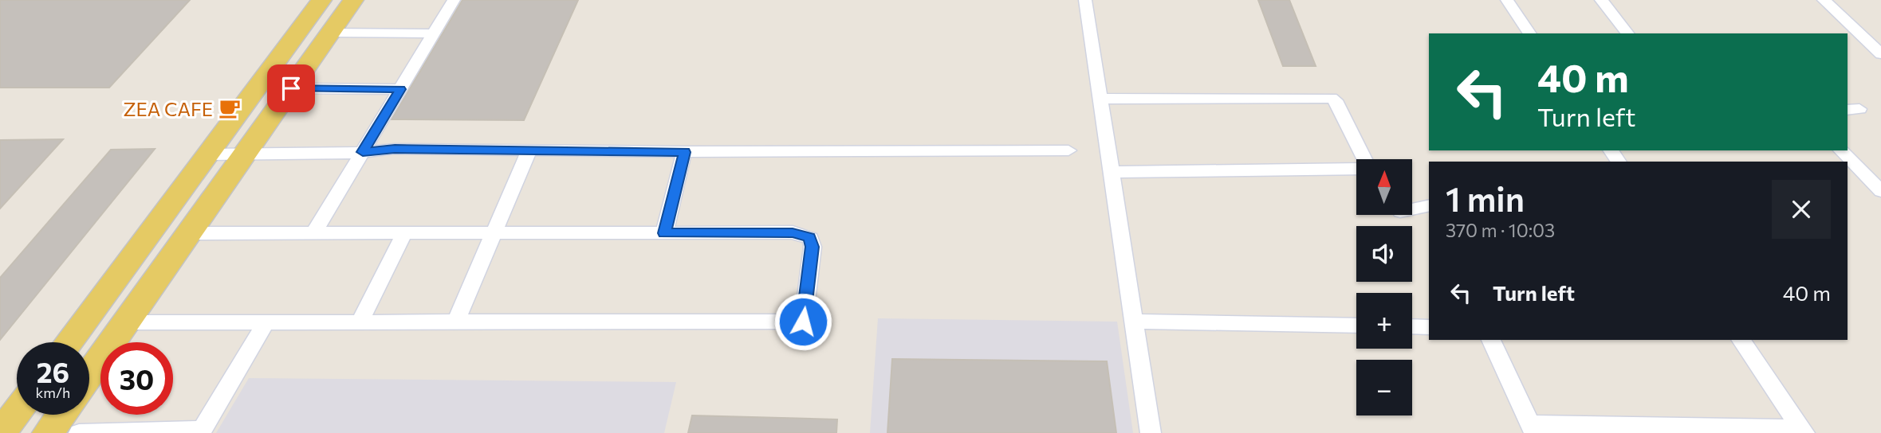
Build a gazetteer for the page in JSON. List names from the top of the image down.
{
  "places": {
    "cafe": ["ZEA CAFE"]
  },
  "north": "top",
  "page": {
    "turn": ["40 m", "Turn left"],
    "map_buttons": ["+", "−"],
    "heading": ["1 min", "370 m · 10:03"],
    "list": [
      {
        "name": "Turn left",
        "value": "40 m"
      }
    ],
    "speed": "26 km/h",
    "limit": "30"
  }
}
